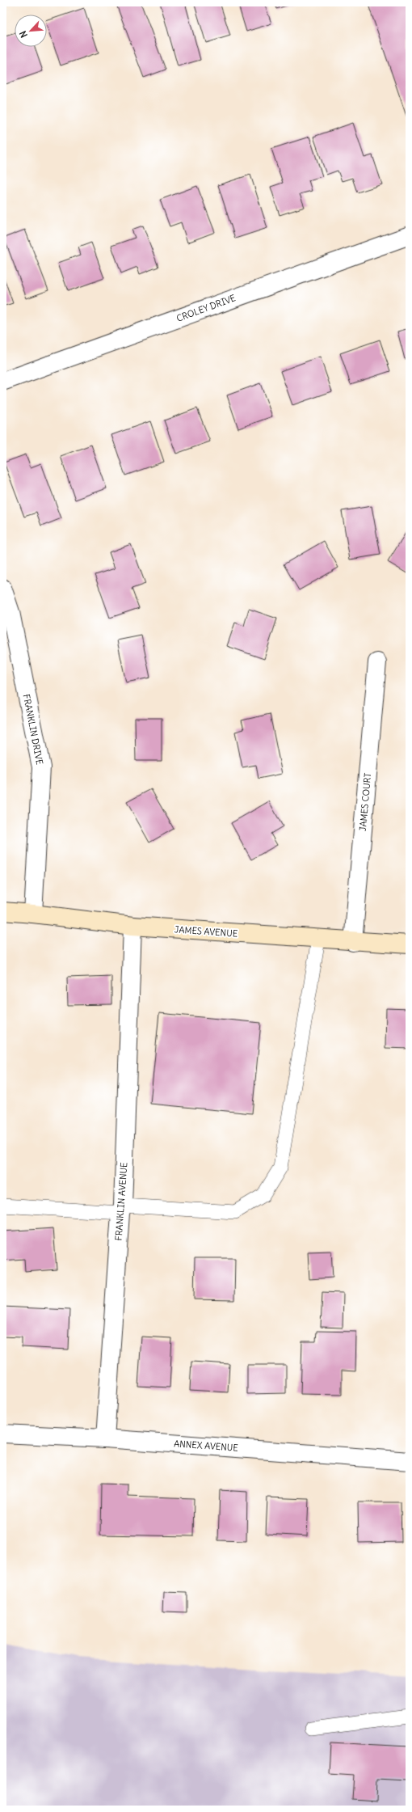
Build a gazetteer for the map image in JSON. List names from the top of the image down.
{
  "streets": {
    "street": [
      "CROLEY DRIVE",
      "FRANKLIN DRIVE",
      "JAMES COURT",
      "JAMES AVENUE",
      "FRANKLIN AVENUE",
      "ANNEX AVENUE"
    ]
  },
  "crossings": [
    ["FRANKLIN DRIVE", "JAMES AVENUE"],
    ["JAMES COURT", "JAMES AVENUE"],
    ["JAMES AVENUE", "FRANKLIN AVENUE"],
    ["FRANKLIN AVENUE", "ANNEX AVENUE"]
  ],
  "north": "bottom left"
}
